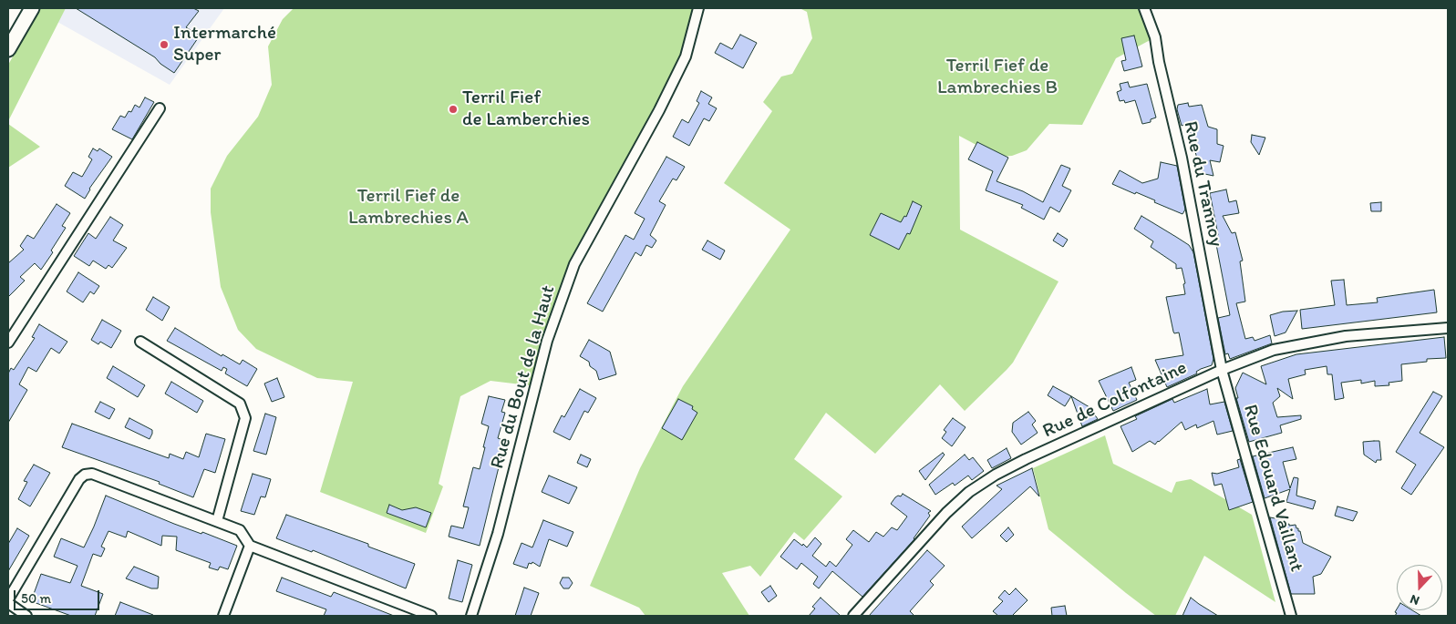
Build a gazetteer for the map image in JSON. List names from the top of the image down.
{
  "streets": {
    "street": [
      "Rue du Trannoy",
      "Rue du Bout de la Haut",
      "Rue de Colfontaine",
      "Rue Edouard Vaillant"
    ]
  },
  "crossings": [
    ["Rue du Trannoy", "Rue de Colfontaine"],
    ["Rue du Trannoy", "Rue Edouard Vaillant"],
    ["Rue de Colfontaine", "Rue Edouard Vaillant"]
  ],
  "parks": ["Terril Fief de Lambrechies B", "Terril Fief de Lambrechies A"],
  "places": ["Intermarché Super", "Terril Fief de Lamberchies"],
  "scale_bar": "50 m",
  "north": "bottom"
}
